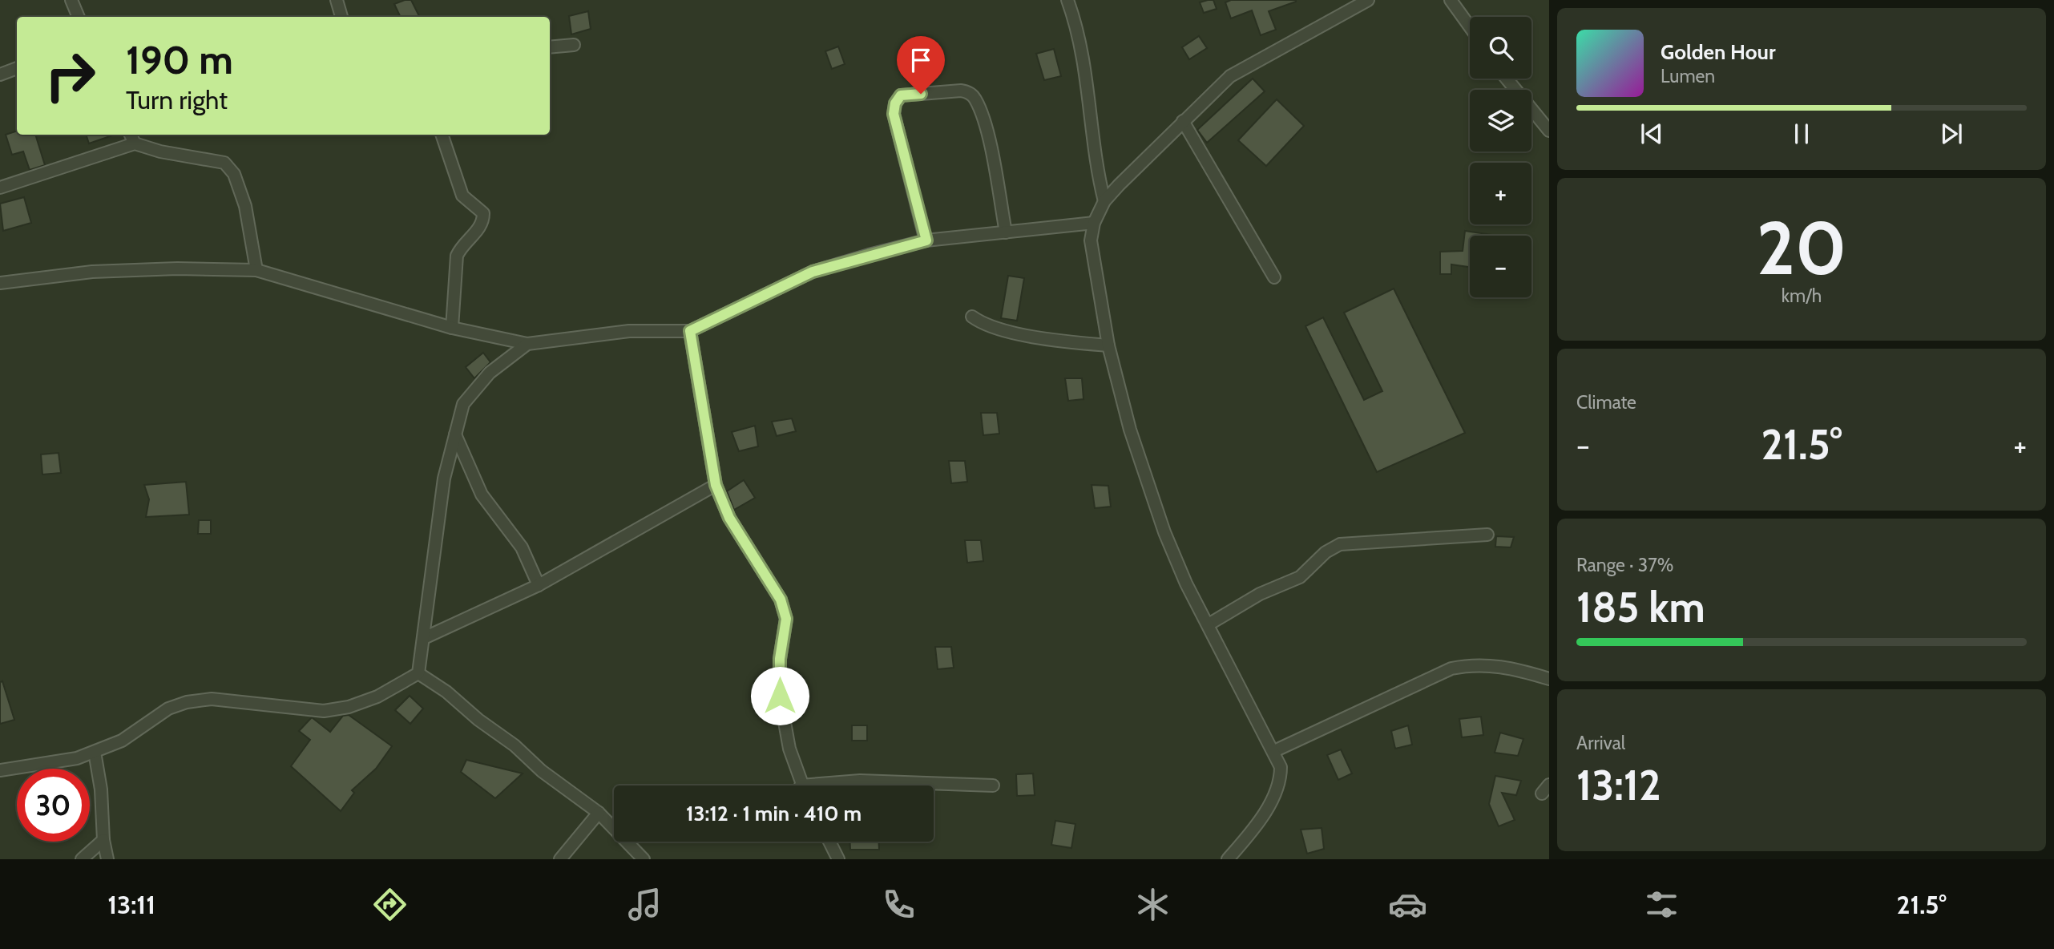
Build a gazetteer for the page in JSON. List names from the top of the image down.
{
  "page": {
    "map_buttons": ["+", "−"],
    "turn": ["190 m", "Turn right"],
    "song": ["Golden Hour", "Lumen"],
    "tile": [
      ["20", "km/h"],
      "Climate",
      ["Range · 37%", "185 km"],
      ["Arrival", "13:12"]
    ],
    "heat": ["−", "21.5°", "+"],
    "limit": "30",
    "trip": "13:12 · 1 min · 410 m",
    "tabs": ["13:11", "21.5°"]
  }
}
